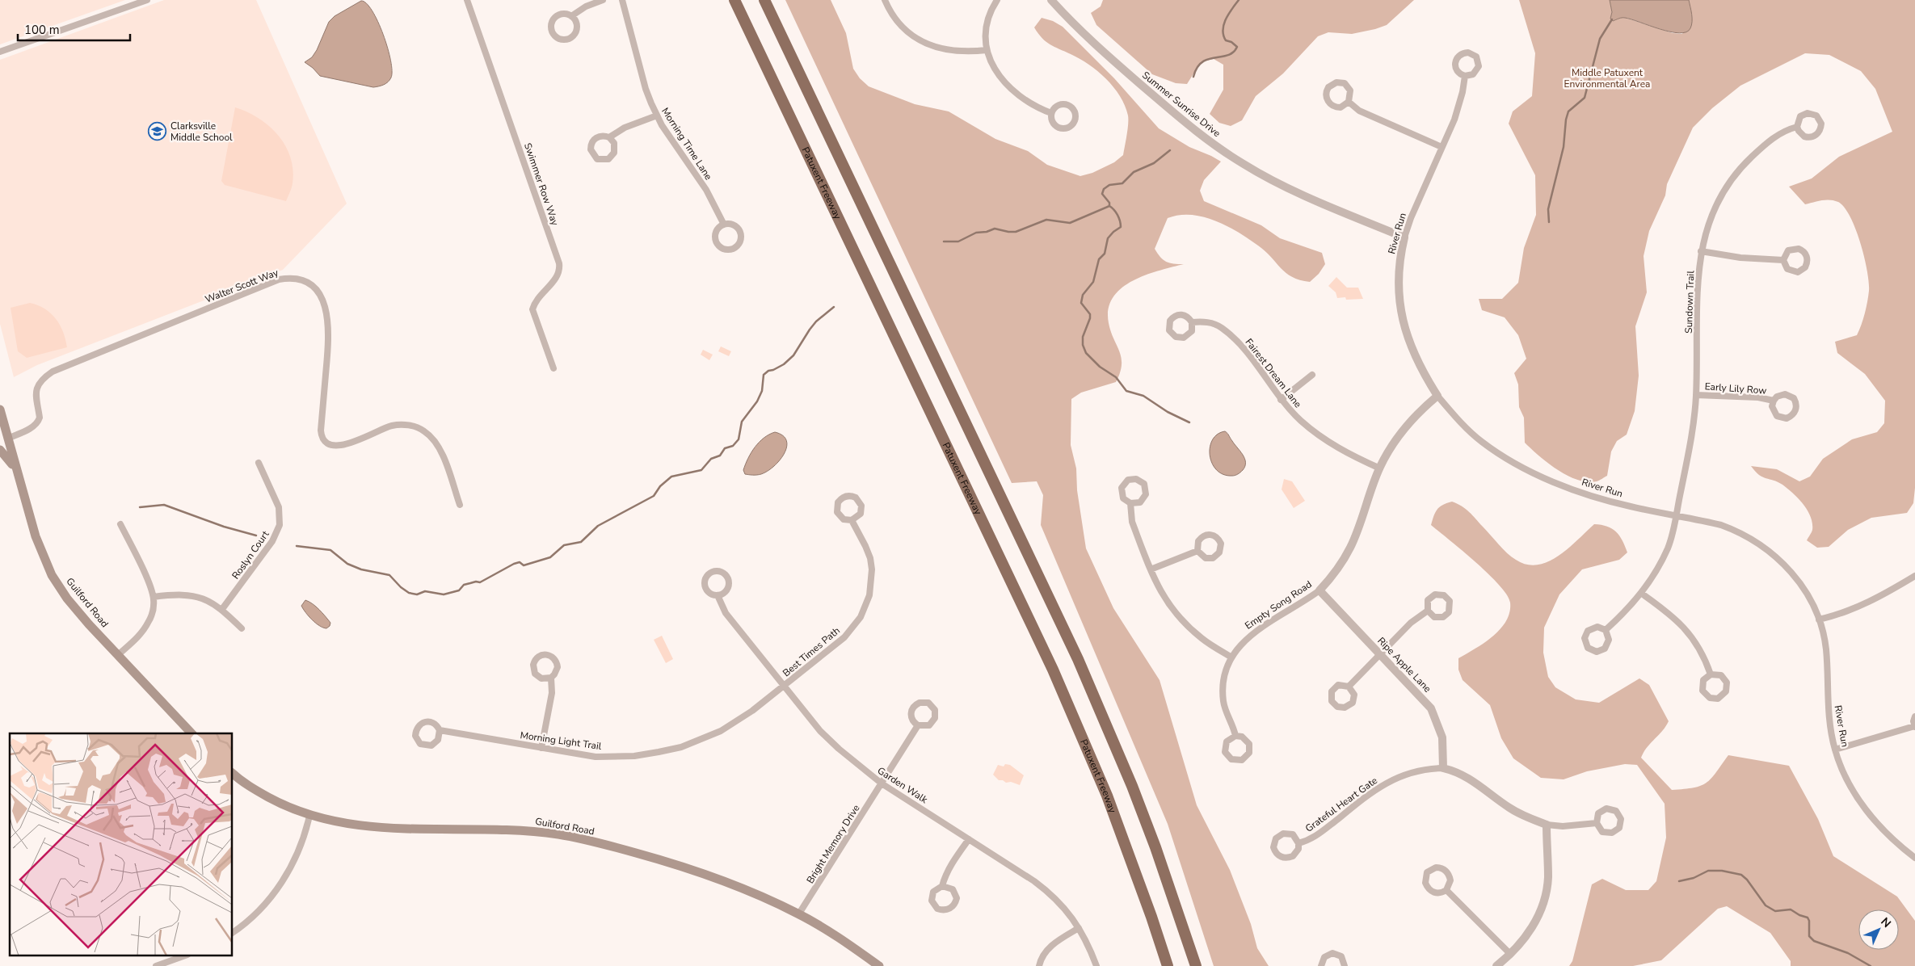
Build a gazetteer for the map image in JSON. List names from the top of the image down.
{
  "streets": {
    "highway": ["Patuxent Freeway"],
    "main road": ["Guilford Road"],
    "street": [
      "Summer Sunrise Drive",
      "Morning Time Lane",
      "Swimmer Row Way",
      "River Run",
      "Walter Scott Way",
      "Sundown Trail",
      "Fairest Dream Lane",
      "Early Lily Row",
      "Roslyn Court",
      "Empty Song Road",
      "Best Times Path",
      "Ripe Apple Lane",
      "Morning Light Trail",
      "Garden Walk",
      "Grateful Heart Gate",
      "Bright Memory Drive"
    ]
  },
  "crossings": [
    ["Summer Sunrise Drive", "River Run"],
    ["River Run", "Sundown Trail"],
    ["River Run", "Empty Song Road"],
    ["Walter Scott Way", "Guilford Road"],
    ["Sundown Trail", "Early Lily Row"],
    ["Fairest Dream Lane", "Empty Song Road"],
    ["Guilford Road", "Bright Memory Drive"],
    ["Empty Song Road", "Ripe Apple Lane"],
    ["Best Times Path", "Morning Light Trail"],
    ["Best Times Path", "Garden Walk"],
    ["Ripe Apple Lane", "Grateful Heart Gate"],
    ["Morning Light Trail", "Garden Walk"],
    ["Garden Walk", "Bright Memory Drive"]
  ],
  "parks": ["Middle Patuxent Environmental Area"],
  "places": {
    "school or university": ["Clarksville Middle School"]
  },
  "scale_bar": "100 m",
  "north": "top right"
}
